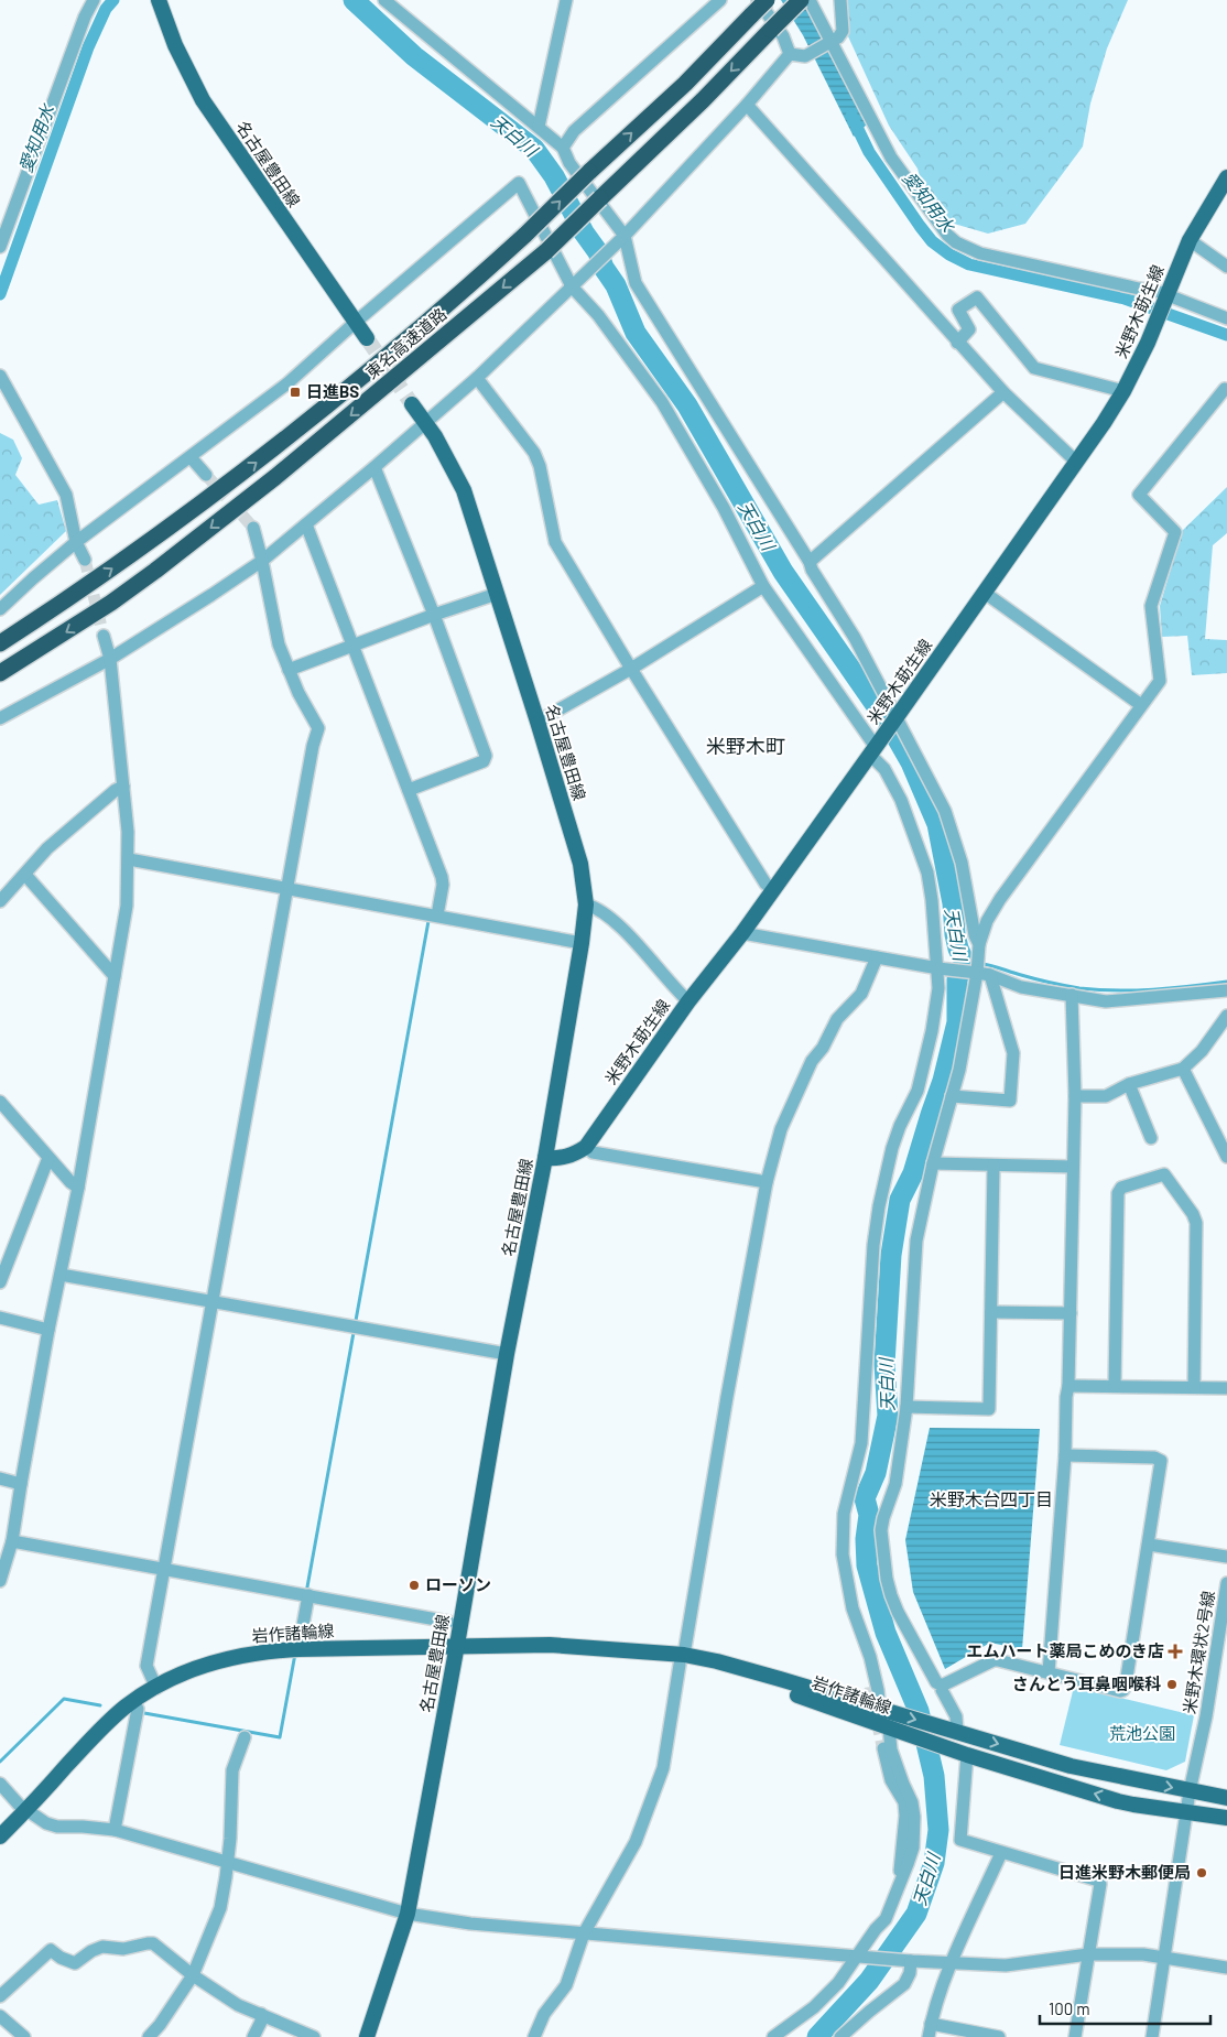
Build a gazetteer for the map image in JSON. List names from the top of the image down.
{
  "streets": {
    "highway": ["東名高速道路"],
    "main road": ["名古屋豊田線", "米野木莇生線", "岩作諸輪線"],
    "street": ["米野木環状2号線"]
  },
  "crossings": [
    ["名古屋豊田線", "米野木莇生線"],
    ["名古屋豊田線", "岩作諸輪線"],
    ["岩作諸輪線", "米野木環状2号線"]
  ],
  "districts": ["米野木町", "米野木台四丁目"],
  "water": ["天白川", "愛知用水"],
  "parks": ["荒池公園"],
  "places": {
    "transit": ["日進BS"],
    "other": ["ローソン", "さんとう耳鼻咽喉科", "日進米野木郵便局"],
    "health": ["エムハート薬局こめのき店"]
  },
  "scale_bar": "100 m"
}
